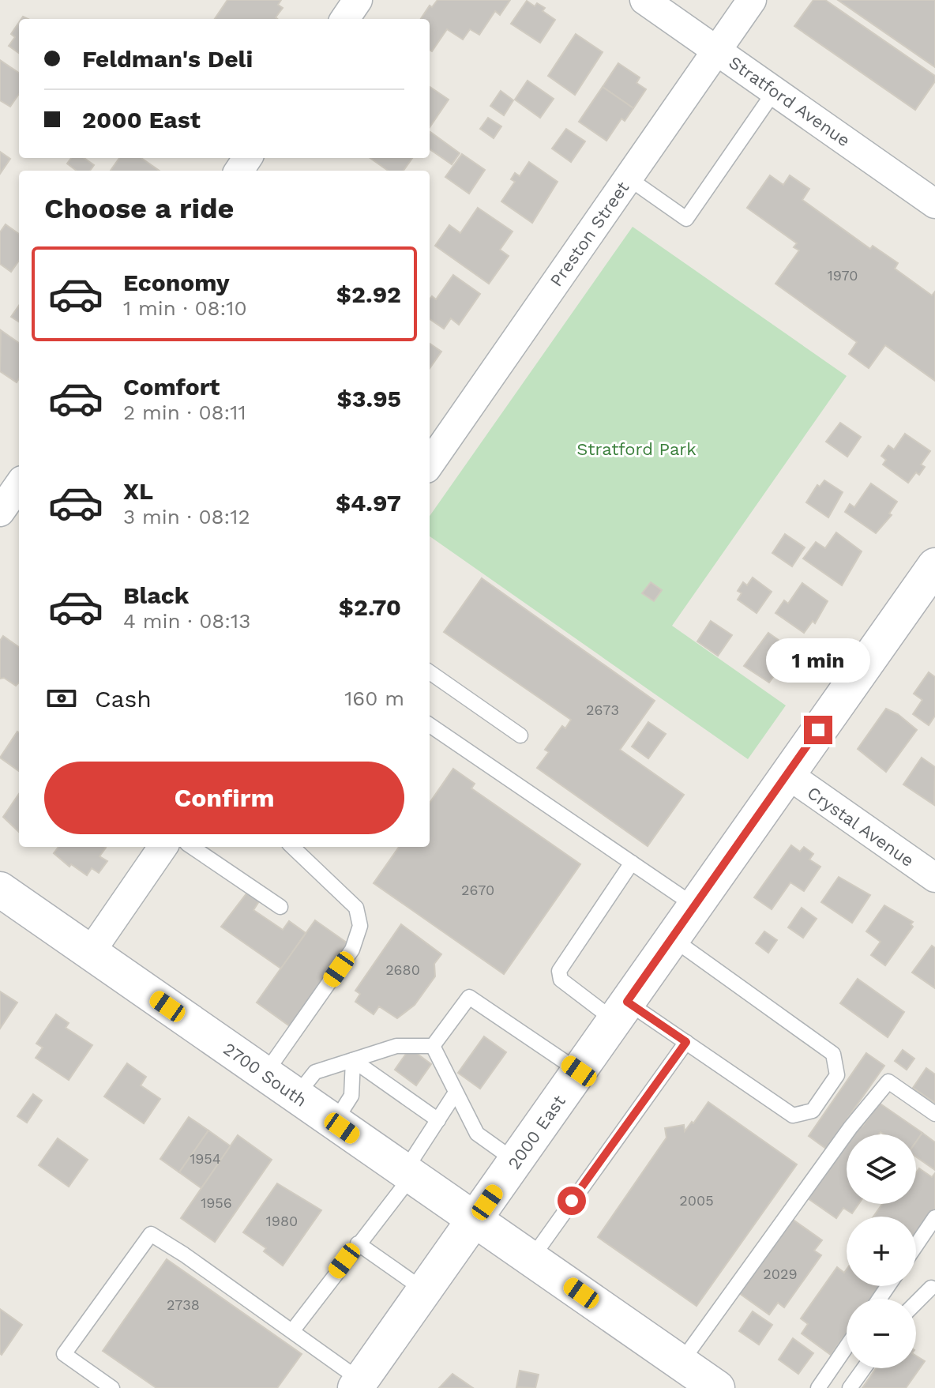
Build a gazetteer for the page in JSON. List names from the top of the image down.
{
  "streets": {
    "street": [
      "Stratford Avenue",
      "Preston Street",
      "Crystal Avenue",
      "2700 South",
      "2000 East"
    ]
  },
  "crossings": [
    ["Stratford Avenue", "Preston Street"],
    ["Crystal Avenue", "2000 East"],
    ["2700 South", "2000 East"]
  ],
  "parks": ["Stratford Park"],
  "house_numbers": [
    "1970",
    "2673",
    "2670",
    "2680",
    "1954",
    "2005",
    "1956",
    "1980",
    "2029",
    "2738"
  ],
  "page": {
    "banner": ["Feldman's Deli", "2000 East"],
    "heading": "Choose a ride",
    "list": [
      {
        "name": "Economy",
        "note": "1 min · 08:10",
        "value": "$2.92"
      },
      {
        "name": "Comfort",
        "note": "2 min · 08:11",
        "value": "$3.95"
      },
      {
        "name": "XL",
        "note": "3 min · 08:12",
        "value": "$4.97"
      },
      {
        "name": "Black",
        "note": "4 min · 08:13",
        "value": "$2.70"
      }
    ],
    "bubble": "1 min",
    "pay": ["Cash", "160 m"],
    "buttons": "Confirm",
    "map_buttons": ["+", "−"]
  }
}
